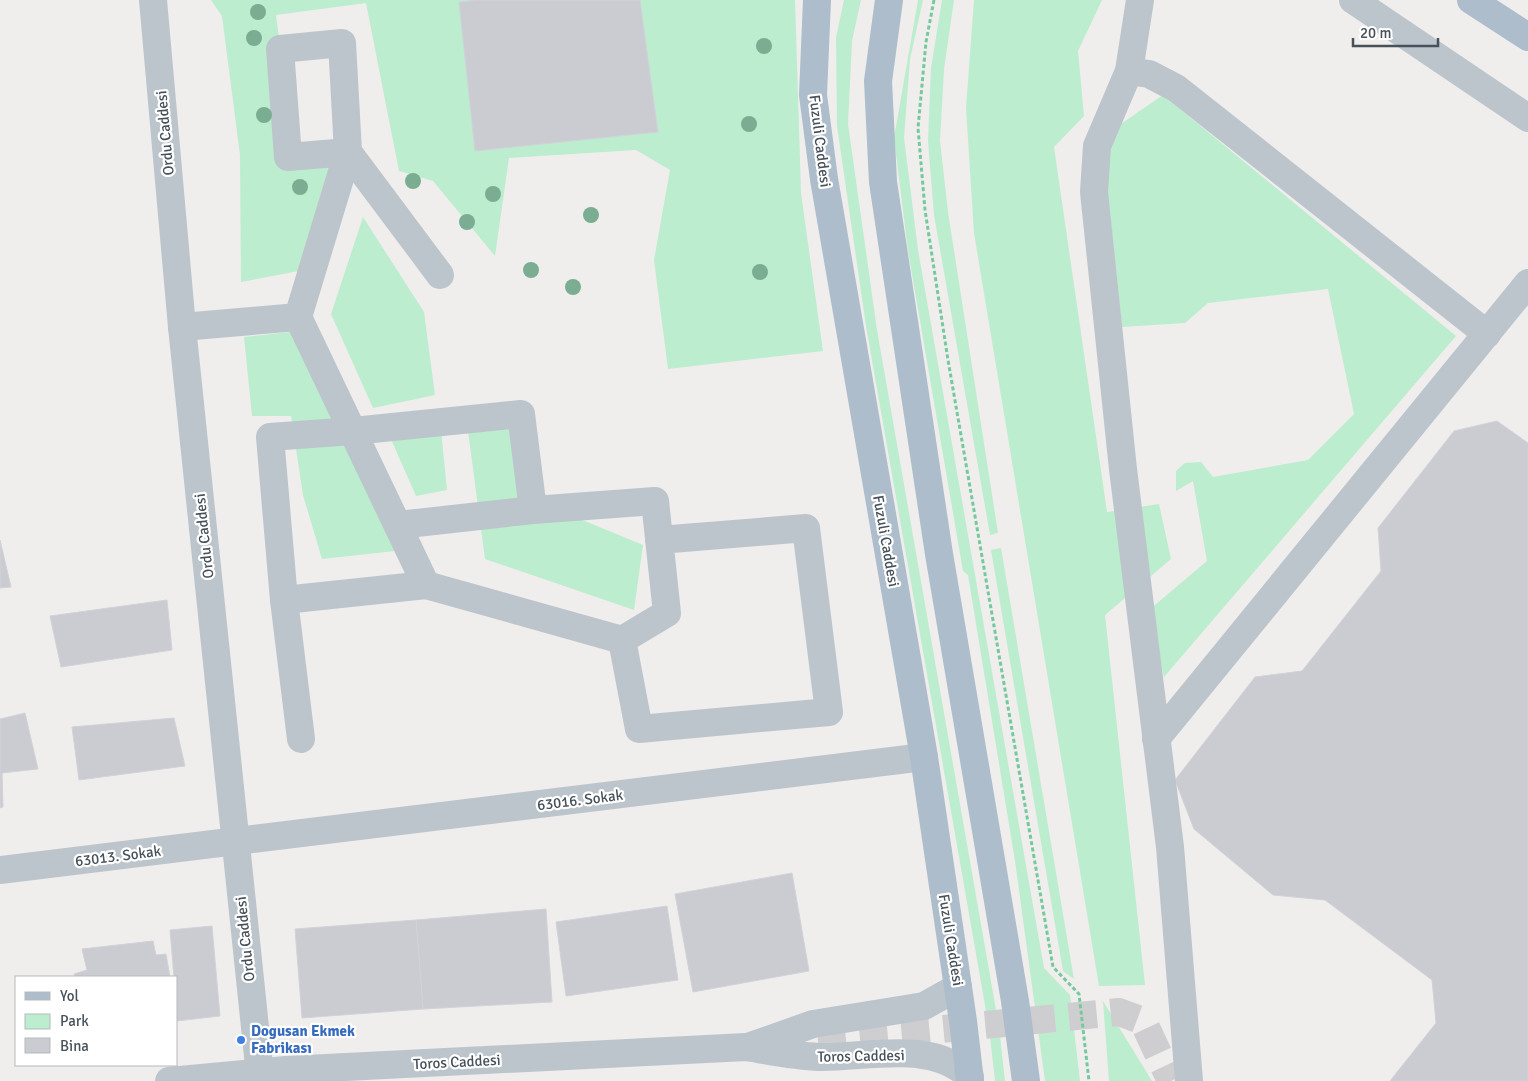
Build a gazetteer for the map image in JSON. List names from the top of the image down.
{
  "streets": {
    "main road": ["Fuzuli Caddesi"],
    "street": [
      "Ordu Caddesi",
      "63016. Sokak",
      "63013. Sokak",
      "Toros Caddesi"
    ]
  },
  "crossings": [
    ["Ordu Caddesi", "63016. Sokak"],
    ["Ordu Caddesi", "63013. Sokak"],
    ["Ordu Caddesi", "Toros Caddesi"],
    ["Fuzuli Caddesi", "63016. Sokak"],
    ["Fuzuli Caddesi", "Toros Caddesi"],
    ["63016. Sokak", "63013. Sokak"]
  ],
  "places": ["Dogusan Ekmek Fabrikası"],
  "legend": ["Yol", "Park", "Bina"],
  "scale_bar": "20 m"
}
